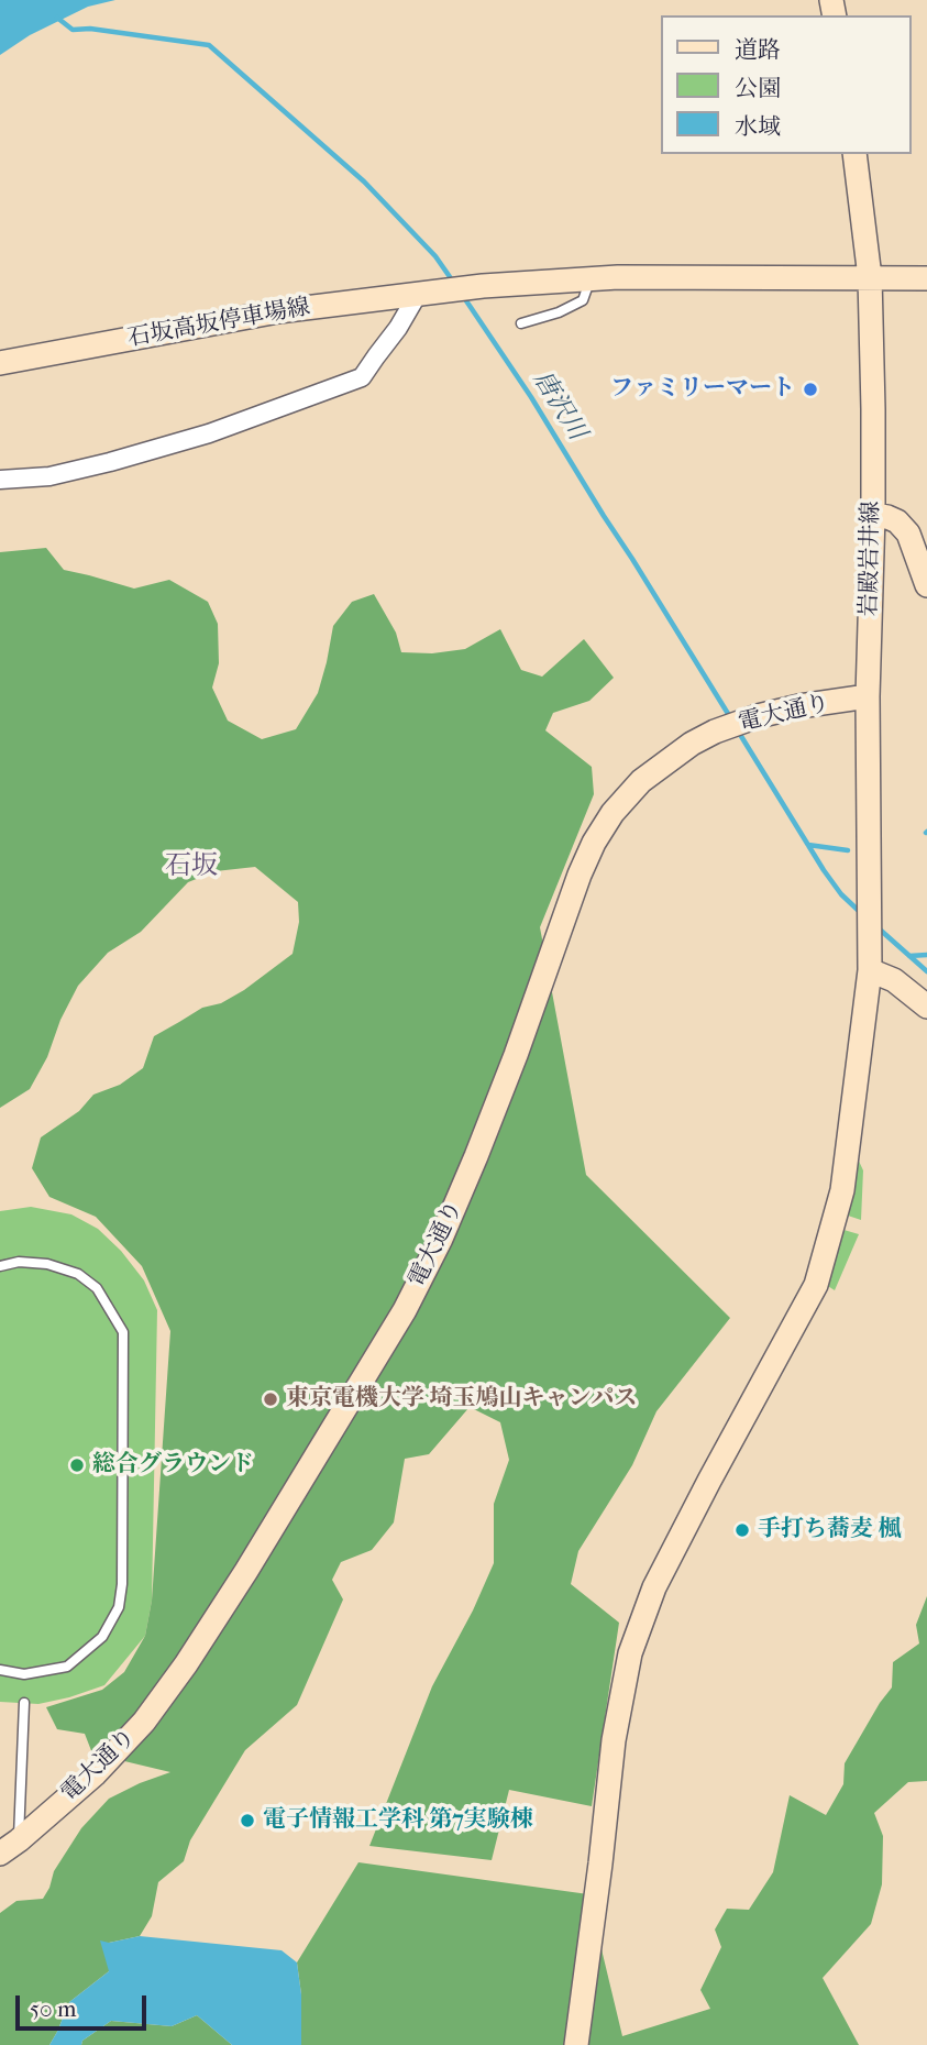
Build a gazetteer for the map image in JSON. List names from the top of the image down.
{
  "streets": {
    "street": ["石坂高坂停車場線", "岩殿岩井線", "電大通り"]
  },
  "crossings": [
    ["岩殿岩井線", "電大通り"]
  ],
  "districts": ["石坂"],
  "water": ["唐沢川"],
  "places": [
    "ファミリーマート",
    "東京電機大学 埼玉鳩山キャンパス",
    "総合グラウンド",
    "手打ち蕎麦 楓",
    "電子情報工学科 第7実験棟"
  ],
  "legend": ["道路", "公園", "水域"],
  "scale_bar": "50 m"
}
